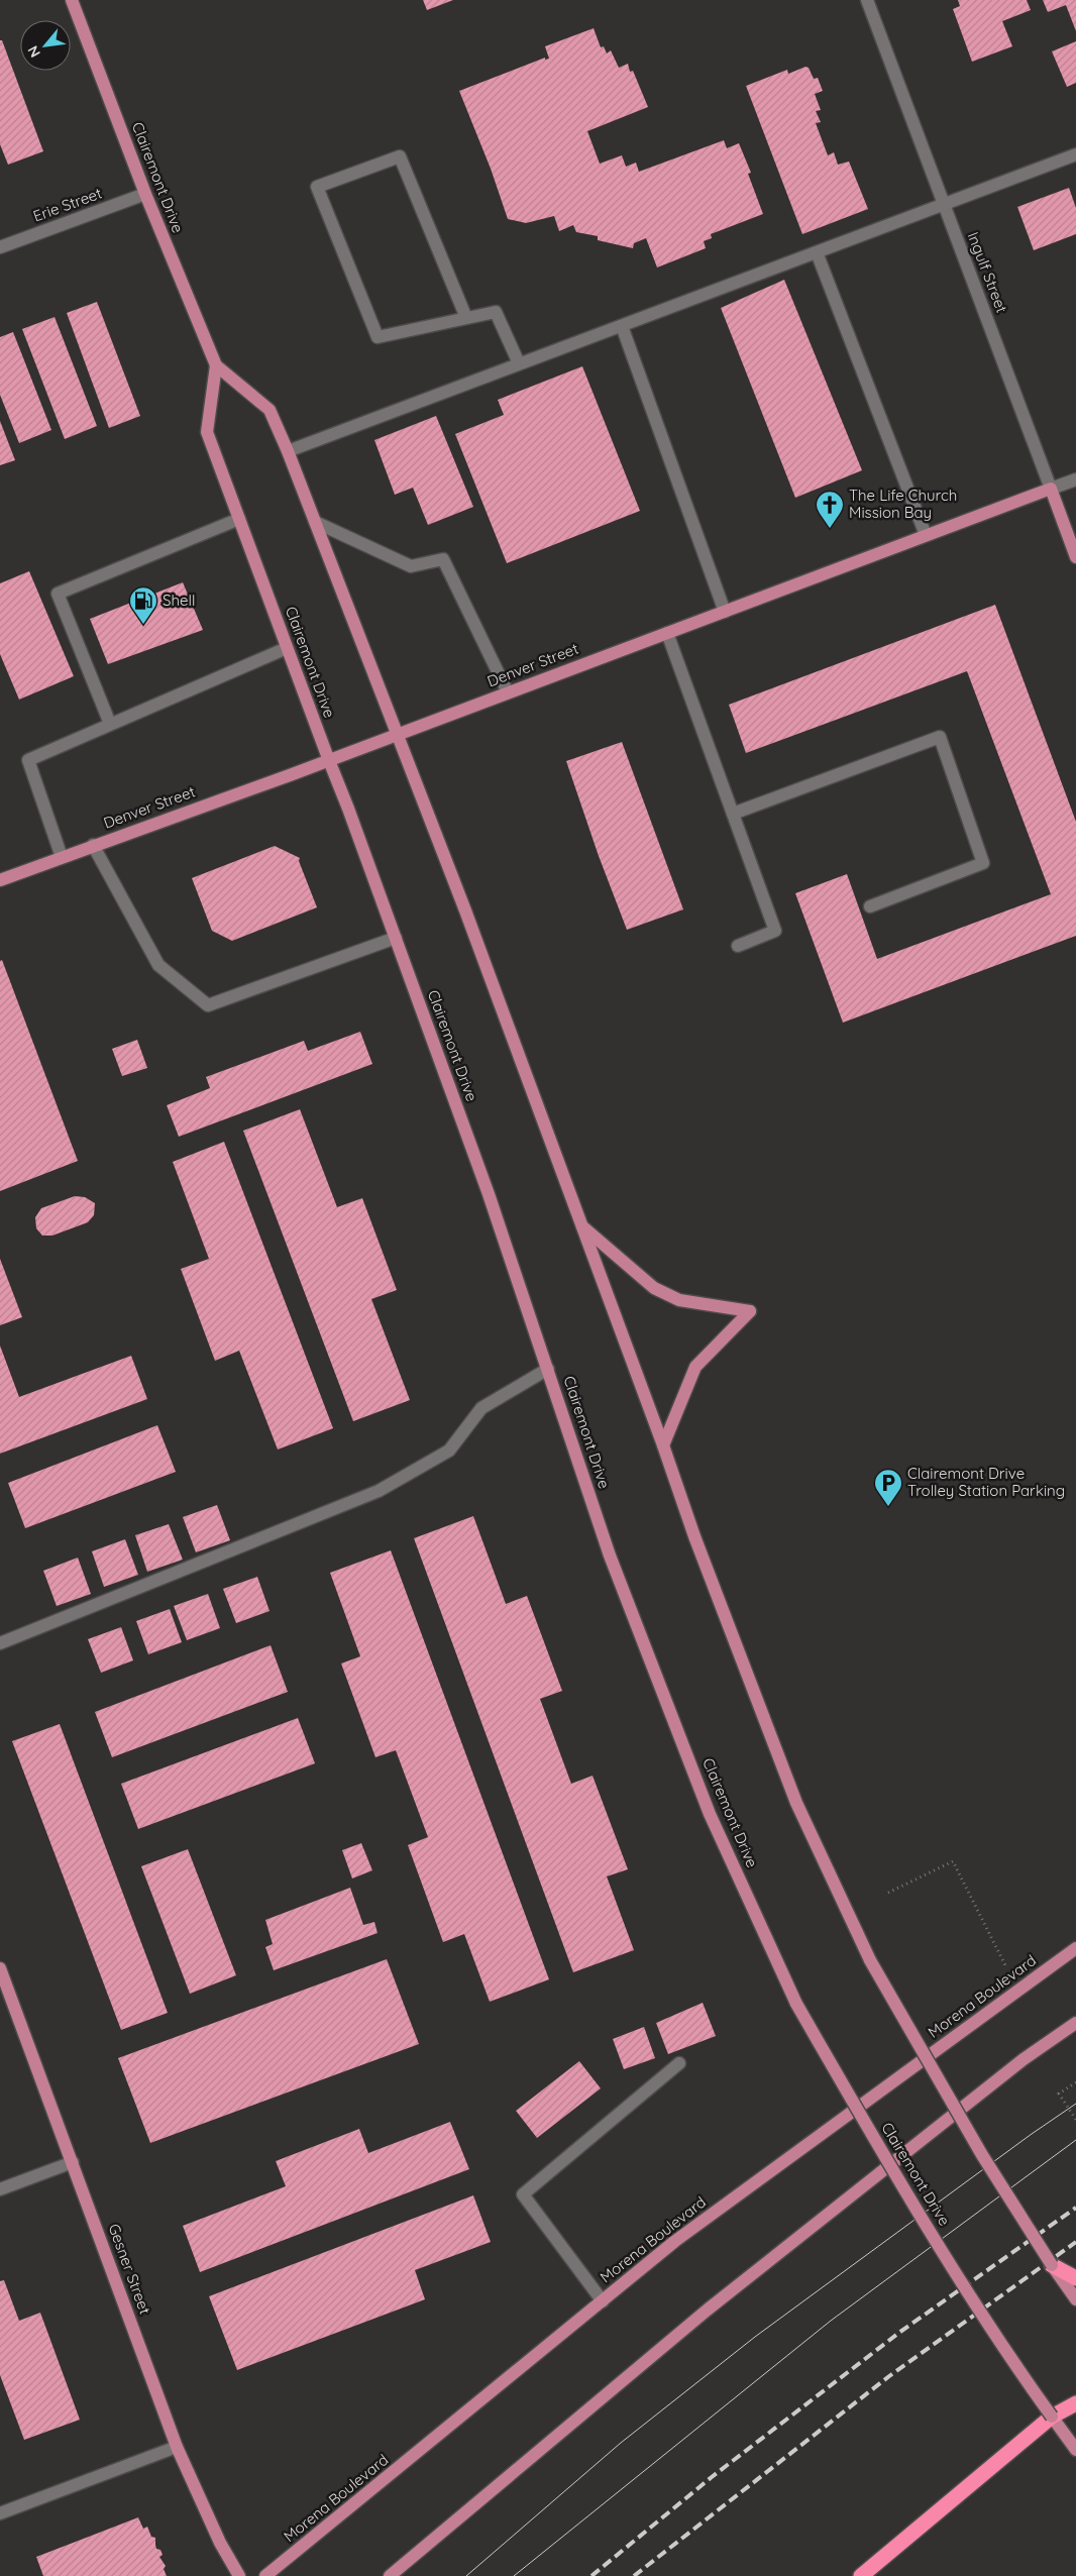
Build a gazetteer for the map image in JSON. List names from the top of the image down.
{
  "streets": {
    "main road": [
      "Clairemont Drive",
      "Ingulf Street",
      "Denver Street",
      "Morena Boulevard",
      "Gesner Street"
    ],
    "street": ["Erie Street"]
  },
  "crossings": [
    ["Clairemont Drive", "Erie Street"],
    ["Clairemont Drive", "Denver Street"],
    ["Ingulf Street", "Denver Street"]
  ],
  "places": {
    "church": ["The Life Church Mission Bay"],
    "fuel station": ["Shell"],
    "parking": ["Clairemont Drive Trolley Station Parking"]
  },
  "north": "bottom left"
}
